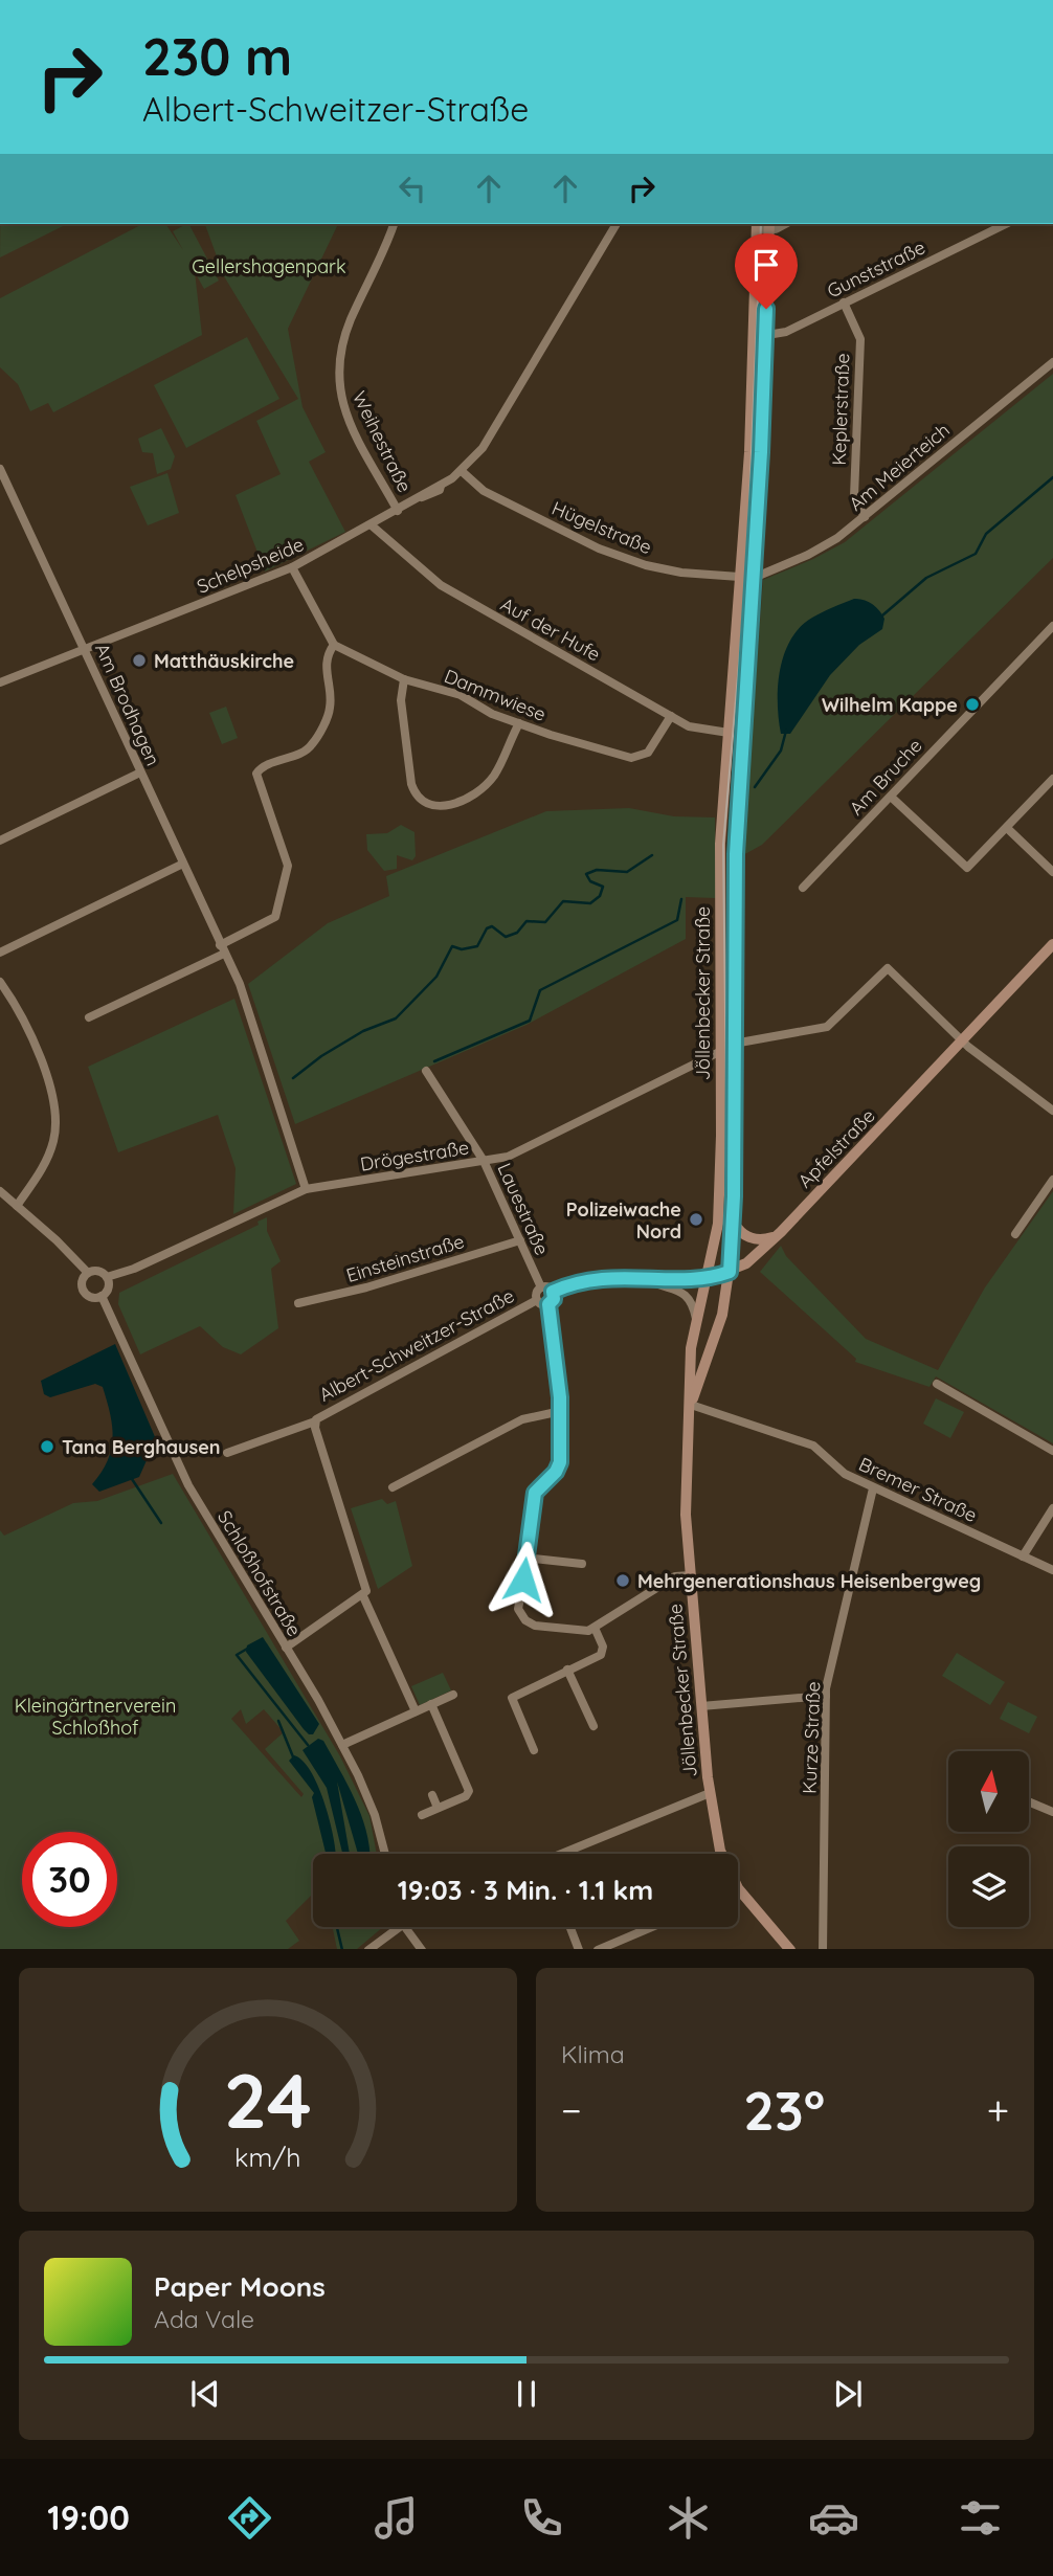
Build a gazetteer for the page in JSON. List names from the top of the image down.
{
  "streets": {
    "main road": ["Jöllenbecker Straße", "Apfelstraße"],
    "street": [
      "Gunststraße",
      "Keplerstraße",
      "Weihestraße",
      "Am Meierteich",
      "Hügelstraße",
      "Schelpsheide",
      "Auf der Hufe",
      "Dammwiese",
      "Am Brodhagen",
      "Am Bruche",
      "Drögestraße",
      "Lauestraße",
      "Einsteinstraße",
      "Albert-Schweitzer-Straße",
      "Bremer Straße",
      "Schloßhofstraße",
      "Kurze Straße"
    ]
  },
  "crossings": [
    ["Gunststraße", "Keplerstraße"],
    ["Gunststraße", "Jöllenbecker Straße"],
    ["Keplerstraße", "Am Meierteich"],
    ["Weihestraße", "Schelpsheide"],
    ["Am Meierteich", "Hügelstraße"],
    ["Am Meierteich", "Jöllenbecker Straße"],
    ["Hügelstraße", "Schelpsheide"],
    ["Hügelstraße", "Jöllenbecker Straße"],
    ["Schelpsheide", "Auf der Hufe"],
    ["Schelpsheide", "Am Brodhagen"],
    ["Auf der Hufe", "Dammwiese"],
    ["Auf der Hufe", "Jöllenbecker Straße"],
    ["Am Brodhagen", "Drögestraße"],
    ["Jöllenbecker Straße", "Apfelstraße"],
    ["Jöllenbecker Straße", "Drögestraße"],
    ["Jöllenbecker Straße", "Bremer Straße"],
    ["Drögestraße", "Lauestraße"],
    ["Drögestraße", "Schloßhofstraße"],
    ["Lauestraße", "Einsteinstraße"],
    ["Lauestraße", "Albert-Schweitzer-Straße"],
    ["Bremer Straße", "Kurze Straße"]
  ],
  "parks": ["Gellershagenpark", "Kleingärtnerverein Schloßhof"],
  "places": [
    "Matthäuskirche",
    "Wilhelm Kappe",
    "Polizeiwache Nord",
    "Tana Berghausen",
    "Mehrgenerationshaus Heisenbergweg"
  ],
  "north": "top",
  "page": {
    "turn": ["230 m", "Albert-Schweitzer-Straße"],
    "limit": "30",
    "trip": "19:03 · 3 Min. · 1.1 km",
    "tile": "Klima",
    "heat": ["−", "23°", "+"],
    "song": ["Paper Moons", "Ada Vale"],
    "tabs": "19:00",
    "gauge": ["24", "km/h"]
  }
}
